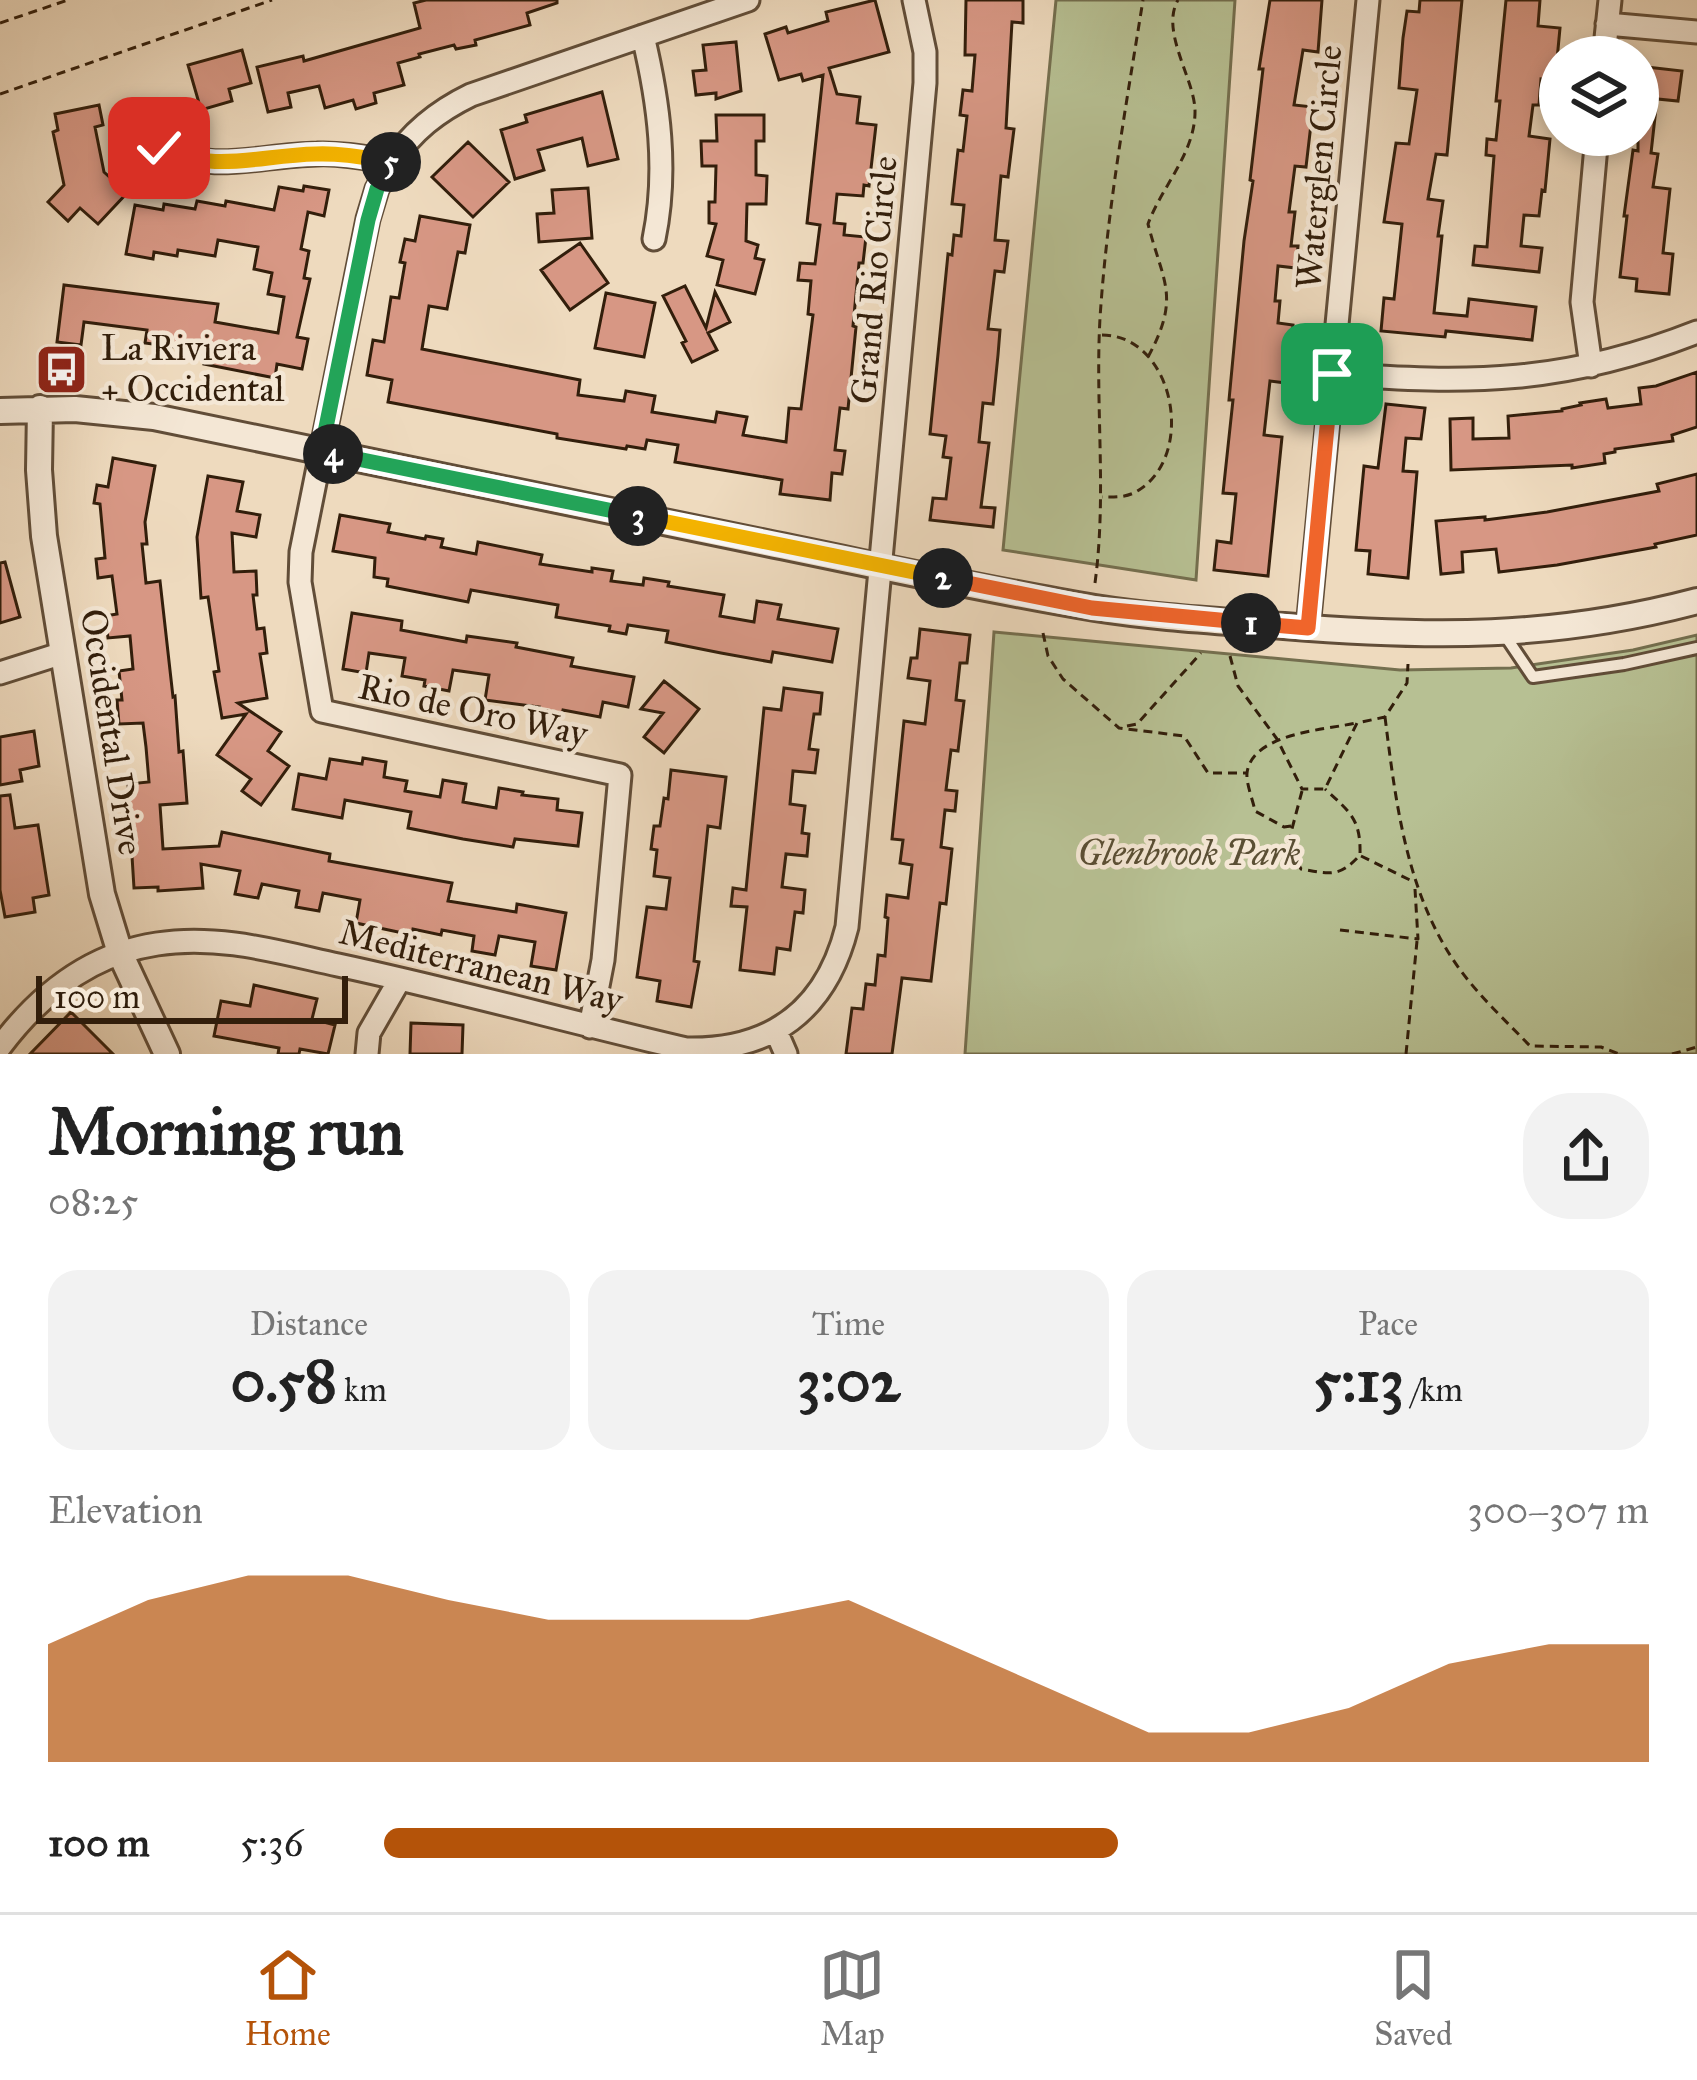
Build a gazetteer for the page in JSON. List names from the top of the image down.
{
  "streets": {
    "street": [
      "Waterglen Circle",
      "Grand Rio Circle",
      "Rio de Oro Way",
      "Occidental Drive",
      "Mediterranean Way"
    ]
  },
  "crossings": [
    ["Grand Rio Circle", "Mediterranean Way"],
    ["Rio de Oro Way", "Mediterranean Way"],
    ["Occidental Drive", "Mediterranean Way"]
  ],
  "parks": ["Glenbrook Park"],
  "places": {
    "bus stop": ["La Riviera + Occidental"]
  },
  "scale_bar": "100 m",
  "page": {
    "pins": [
      "5",
      "4",
      "3",
      "2",
      "1"
    ],
    "scale": "100 m",
    "heading": ["Morning run", "08:25"],
    "stats": [
      ["Distance", "0.58 km"],
      ["Time", "3:02"],
      ["Pace", "5:13 /km"]
    ],
    "chart": ["Elevation", "300–307 m"],
    "list": [
      {
        "name": "100 m",
        "note": "5:36"
      }
    ],
    "tabs": ["Home", "Map", "Saved"]
  }
}
